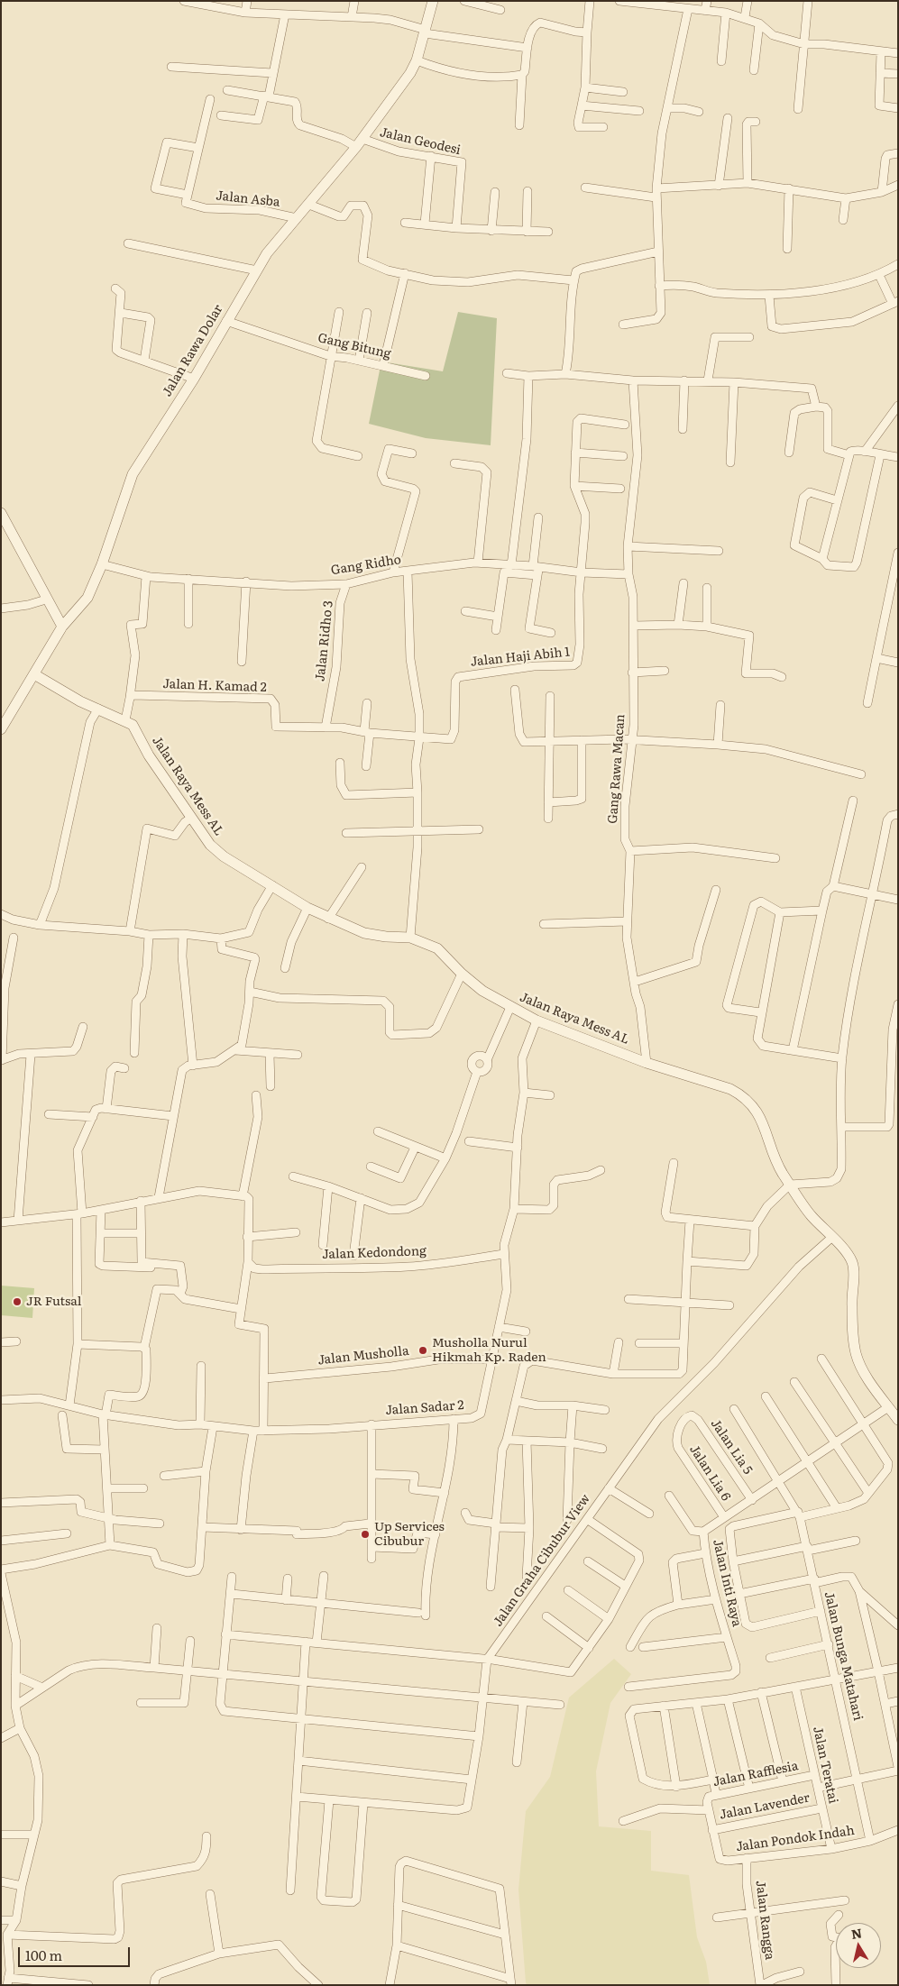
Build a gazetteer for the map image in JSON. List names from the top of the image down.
{
  "streets": {
    "street": [
      "Jalan Geodesi",
      "Jalan Asba",
      "Gang Bitung",
      "Jalan Rawa Dolar",
      "Gang Ridho",
      "Jalan Ridho 3",
      "Jalan Haji Abih 1",
      "Jalan H. Kamad 2",
      "Gang Rawa Macan",
      "Jalan Raya Mess AL",
      "Jalan Kedondong",
      "Jalan Musholla",
      "Jalan Sadar 2",
      "Jalan Lia 5",
      "Jalan Lia 6",
      "Jalan Graha Cibubur View",
      "Jalan Inti Raya",
      "Jalan Bunga Matahari",
      "Jalan Teratai",
      "Jalan Rafflesia",
      "Jalan Lavender",
      "Jalan Pondok Indah",
      "Jalan Rangga"
    ]
  },
  "crossings": [
    ["Jalan Geodesi", "Jalan Rawa Dolar"],
    ["Jalan Asba", "Jalan Rawa Dolar"],
    ["Gang Bitung", "Jalan Rawa Dolar"],
    ["Jalan Rawa Dolar", "Gang Ridho"],
    ["Jalan Rawa Dolar", "Jalan Raya Mess AL"],
    ["Gang Ridho", "Jalan Ridho 3"],
    ["Gang Ridho", "Jalan Haji Abih 1"],
    ["Gang Ridho", "Gang Rawa Macan"],
    ["Jalan Ridho 3", "Jalan Haji Abih 1"],
    ["Jalan Ridho 3", "Jalan H. Kamad 2"],
    ["Jalan Haji Abih 1", "Jalan H. Kamad 2"],
    ["Gang Rawa Macan", "Jalan Raya Mess AL"],
    ["Jalan Raya Mess AL", "Jalan Sadar 2"],
    ["Jalan Raya Mess AL", "Jalan Graha Cibubur View"],
    ["Jalan Raya Mess AL", "Jalan Inti Raya"],
    ["Jalan Kedondong", "Jalan Sadar 2"],
    ["Jalan Musholla", "Jalan Sadar 2"],
    ["Jalan Lia 5", "Jalan Lia 6"],
    ["Jalan Lia 5", "Jalan Inti Raya"],
    ["Jalan Lia 6", "Jalan Inti Raya"],
    ["Jalan Inti Raya", "Jalan Bunga Matahari"],
    ["Jalan Bunga Matahari", "Jalan Pondok Indah"],
    ["Jalan Teratai", "Jalan Rafflesia"],
    ["Jalan Teratai", "Jalan Lavender"],
    ["Jalan Teratai", "Jalan Pondok Indah"],
    ["Jalan Lavender", "Jalan Pondok Indah"],
    ["Jalan Pondok Indah", "Jalan Rangga"]
  ],
  "places": ["JR Futsal", "Musholla Nurul Hikmah Kp. Raden", "Up Services Cibubur"],
  "scale_bar": "100 m",
  "north": "top"
}
